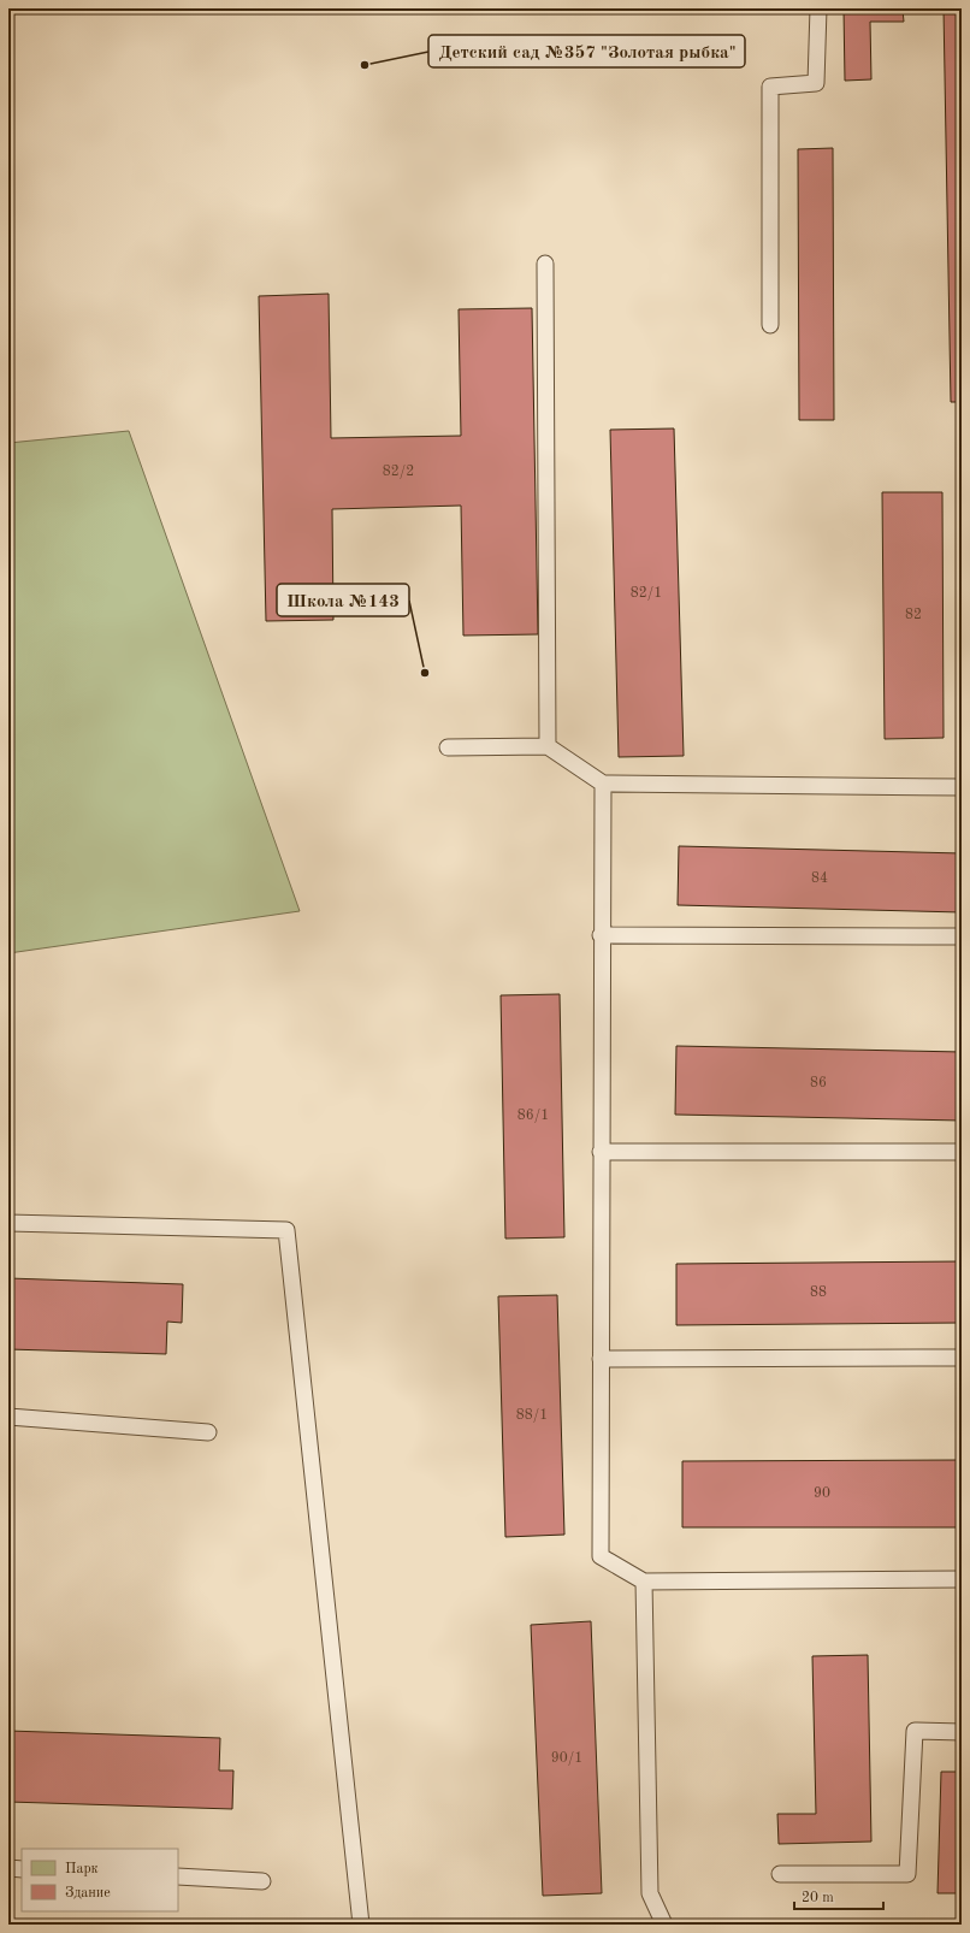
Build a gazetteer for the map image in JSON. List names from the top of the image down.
{
  "places": ["Детский сад №357 \"Золотая рыбка\"", "Школа №143"],
  "house_numbers": [
    "82/2",
    "82/1",
    "82",
    "84",
    "86",
    "86/1",
    "88",
    "88/1",
    "90",
    "90/1"
  ],
  "legend": ["Парк", "Здание"],
  "scale_bar": "20 m"
}
